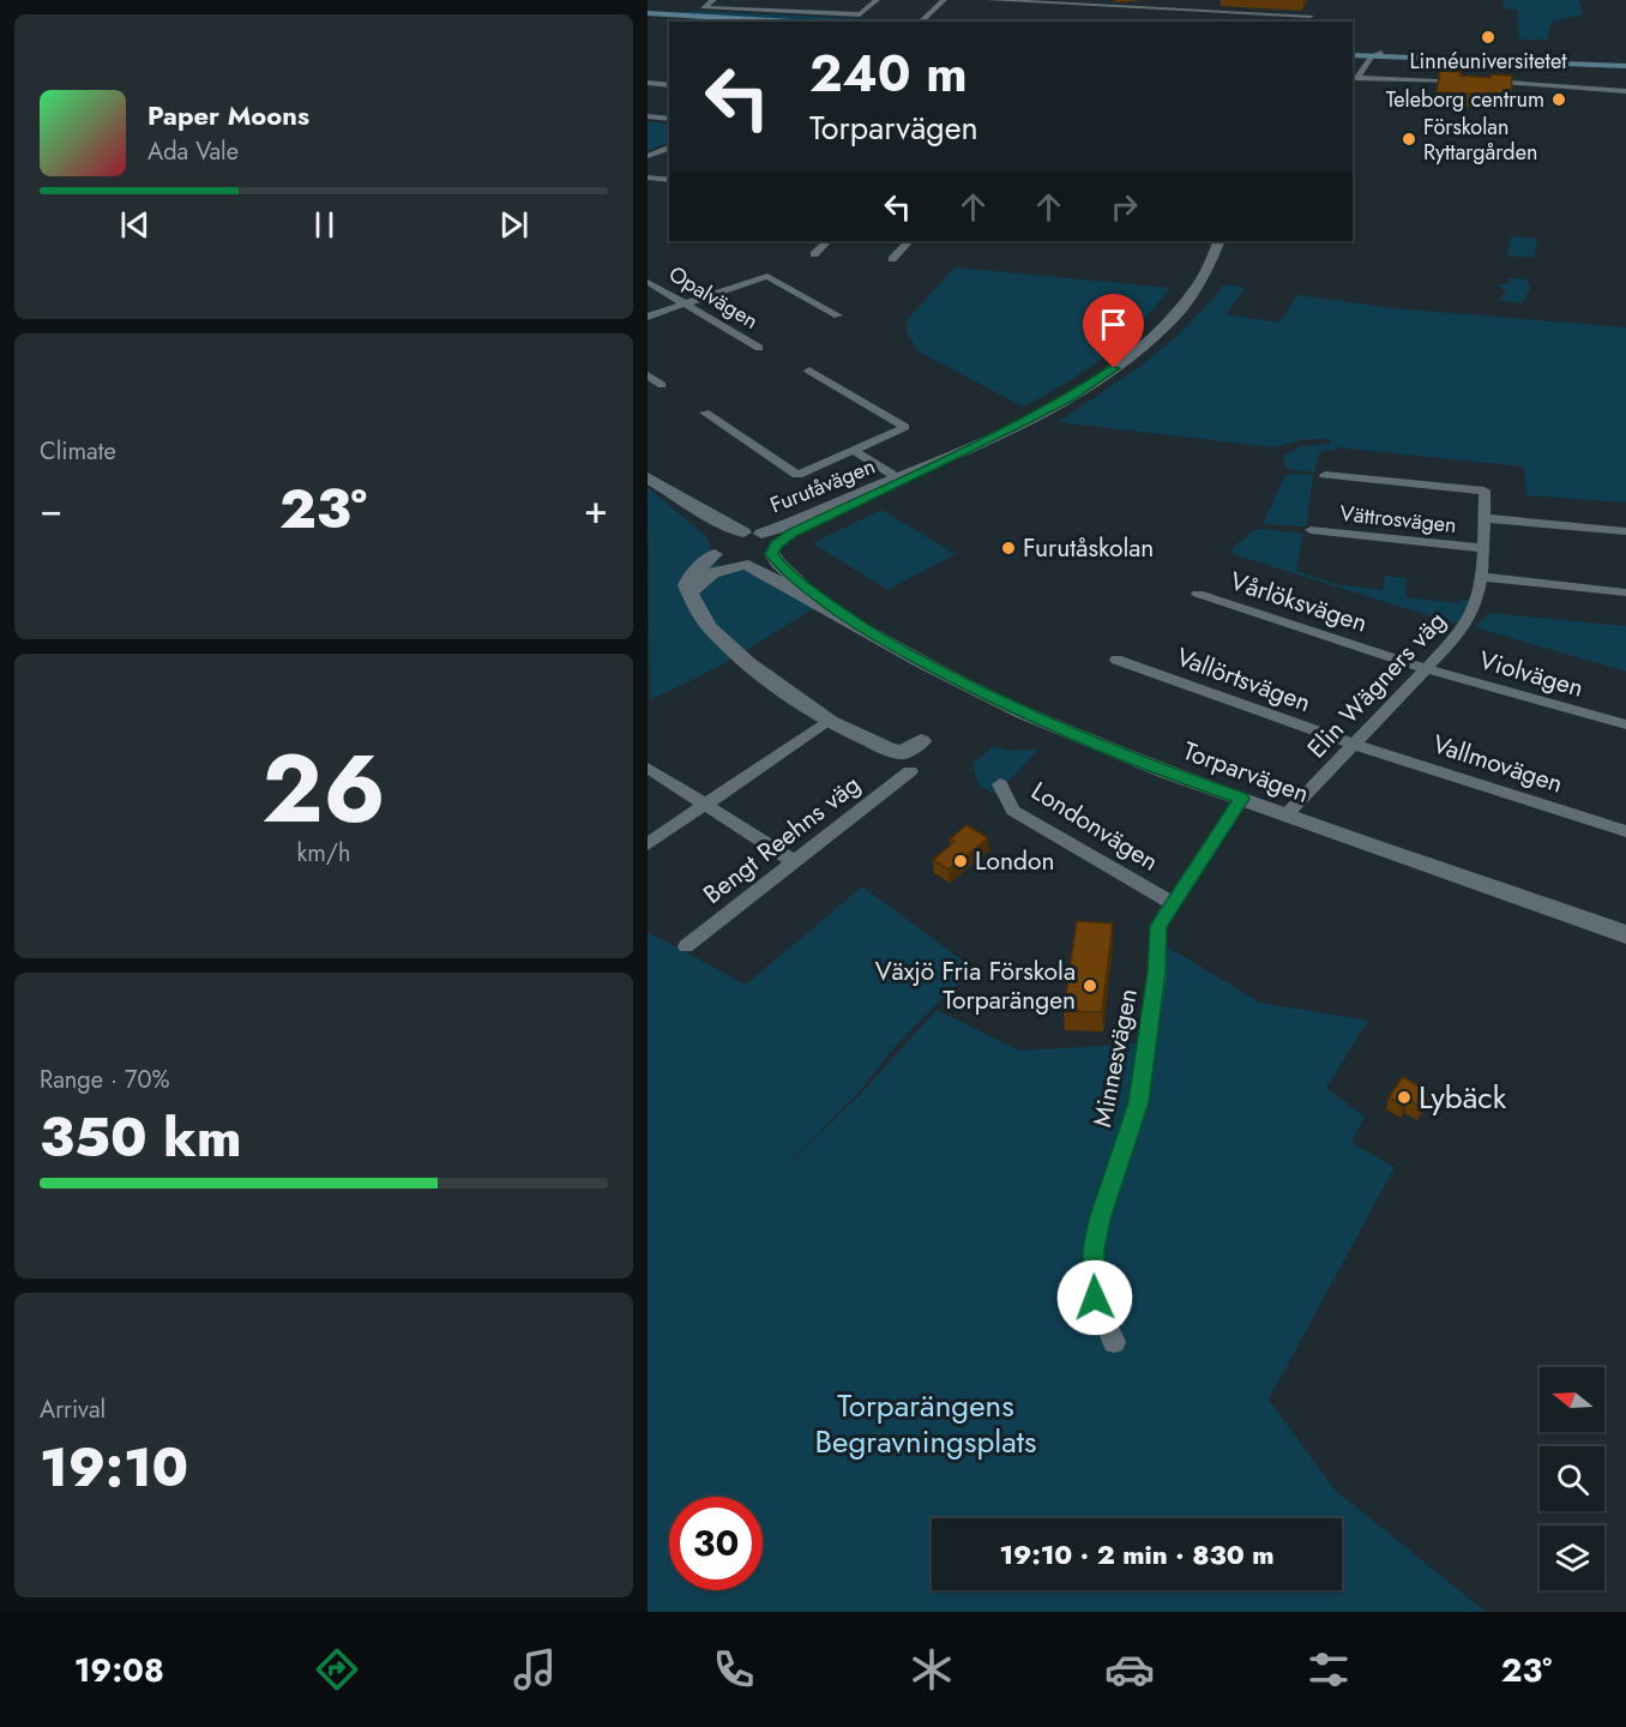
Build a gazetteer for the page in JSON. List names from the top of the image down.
{
  "streets": {
    "street": [
      "Opalvägen",
      "Furutåvägen",
      "Vättrosvägen",
      "Vårlöksvägen",
      "Violvägen",
      "Vallörtsvägen",
      "Elin Wägners väg",
      "Vallmovägen",
      "Torparvägen",
      "Londonvägen",
      "Bengt Reehns väg",
      "Minnesvägen"
    ]
  },
  "crossings": [
    ["Furutåvägen", "Torparvägen"],
    ["Vättrosvägen", "Elin Wägners väg"],
    ["Vårlöksvägen", "Violvägen"],
    ["Vårlöksvägen", "Elin Wägners väg"],
    ["Violvägen", "Elin Wägners väg"],
    ["Vallörtsvägen", "Elin Wägners väg"],
    ["Vallörtsvägen", "Vallmovägen"],
    ["Elin Wägners väg", "Vallmovägen"],
    ["Elin Wägners väg", "Torparvägen"],
    ["Torparvägen", "Minnesvägen"],
    ["Londonvägen", "Minnesvägen"]
  ],
  "parks": ["Torparängens Begravningsplats"],
  "places": [
    "Linnéuniversitetet",
    "Teleborg centrum",
    "Förskolan Ryttargården",
    "Furutåskolan",
    "London",
    "Växjö Fria Förskola Torparängen",
    "Lybäck"
  ],
  "north": "left",
  "page": {
    "turn": ["240 m", "Torparvägen"],
    "song": ["Paper Moons", "Ada Vale"],
    "tile": [
      "Climate",
      ["26", "km/h"],
      ["Range · 70%", "350 km"],
      ["Arrival", "19:10"]
    ],
    "heat": ["−", "23°", "+"],
    "limit": "30",
    "trip": "19:10 · 2 min · 830 m",
    "tabs": ["19:08", "23°"]
  }
}
